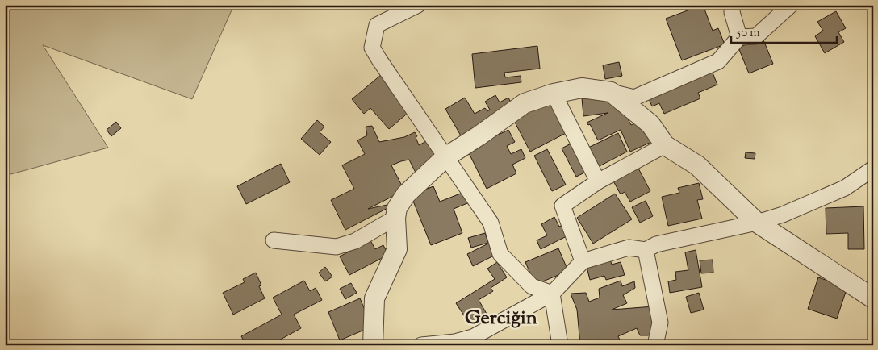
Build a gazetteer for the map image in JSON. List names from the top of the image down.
{
  "districts": ["Gerciğin"],
  "scale_bar": "50 m"
}
